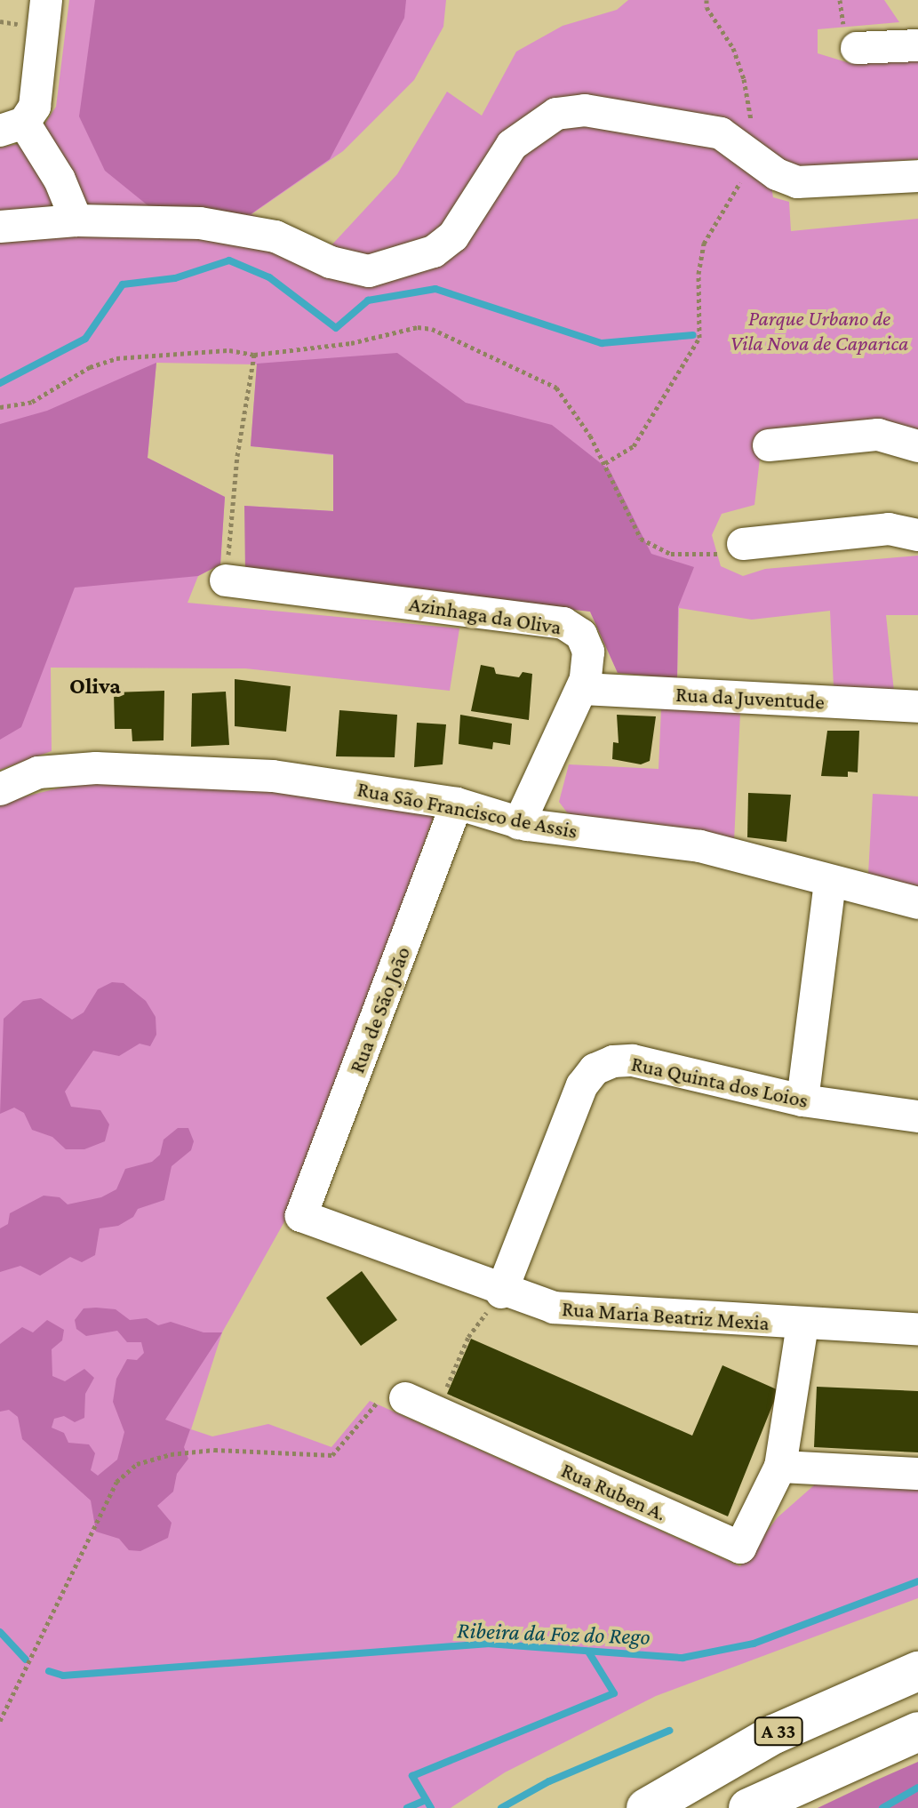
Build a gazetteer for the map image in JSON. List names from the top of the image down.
{
  "streets": {
    "highway": ["A 33"],
    "street": [
      "Azinhaga da Oliva",
      "Rua da Juventude",
      "Rua São Francisco de Assis",
      "Rua de São João",
      "Rua Quinta dos Loios",
      "Rua Maria Beatriz Mexia",
      "Rua Ruben A."
    ]
  },
  "crossings": [
    ["Azinhaga da Oliva", "Rua da Juventude"],
    ["Azinhaga da Oliva", "Rua São Francisco de Assis"],
    ["Rua São Francisco de Assis", "Rua de São João"],
    ["Rua de São João", "Rua Maria Beatriz Mexia"],
    ["Rua Quinta dos Loios", "Rua Maria Beatriz Mexia"],
    ["Rua Maria Beatriz Mexia", "Rua Ruben A."]
  ],
  "districts": ["Oliva"],
  "water": ["Ribeira da Foz do Rego"],
  "parks": ["Parque Urbano de Vila Nova de Caparica"]
}
